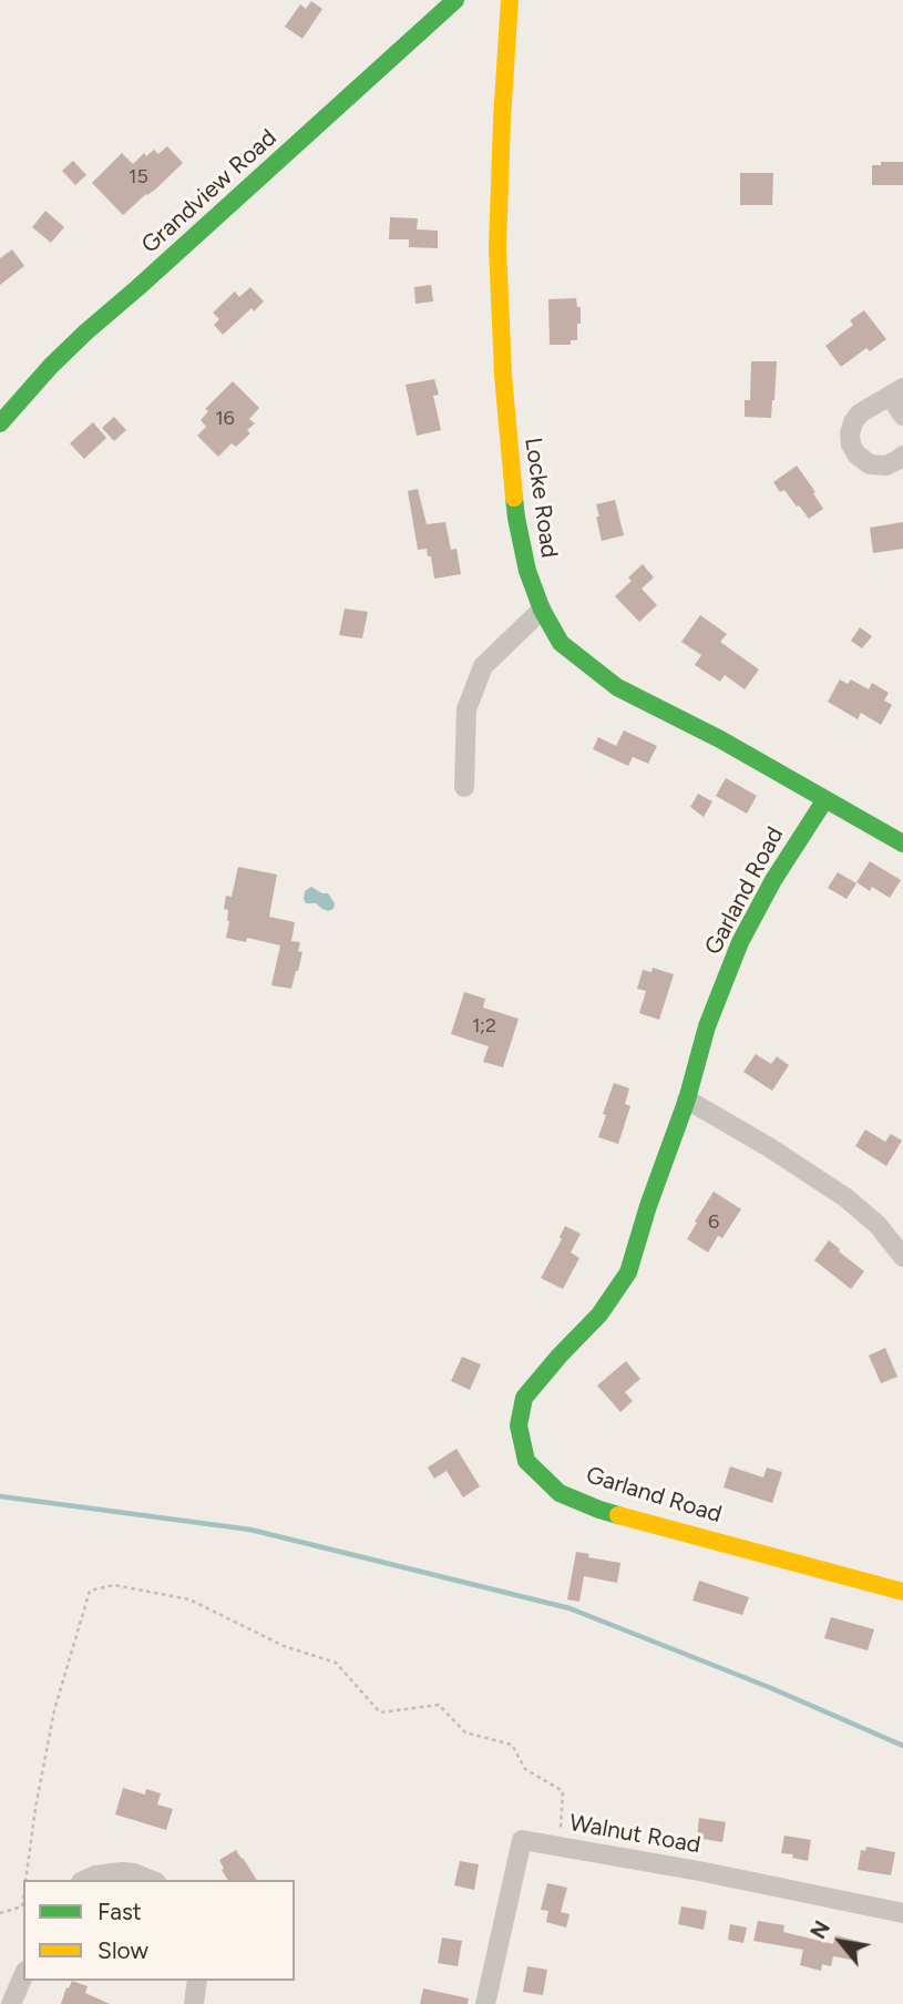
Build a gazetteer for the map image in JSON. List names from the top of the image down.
{
  "streets": {
    "street": [
      "Grandview Road",
      "Locke Road",
      "Garland Road",
      "Walnut Road"
    ]
  },
  "crossings": [
    ["Locke Road", "Garland Road"]
  ],
  "house_numbers": [
    "15",
    "16",
    "1;2",
    "6"
  ],
  "legend": ["Fast", "Slow"],
  "north": "top left"
}
